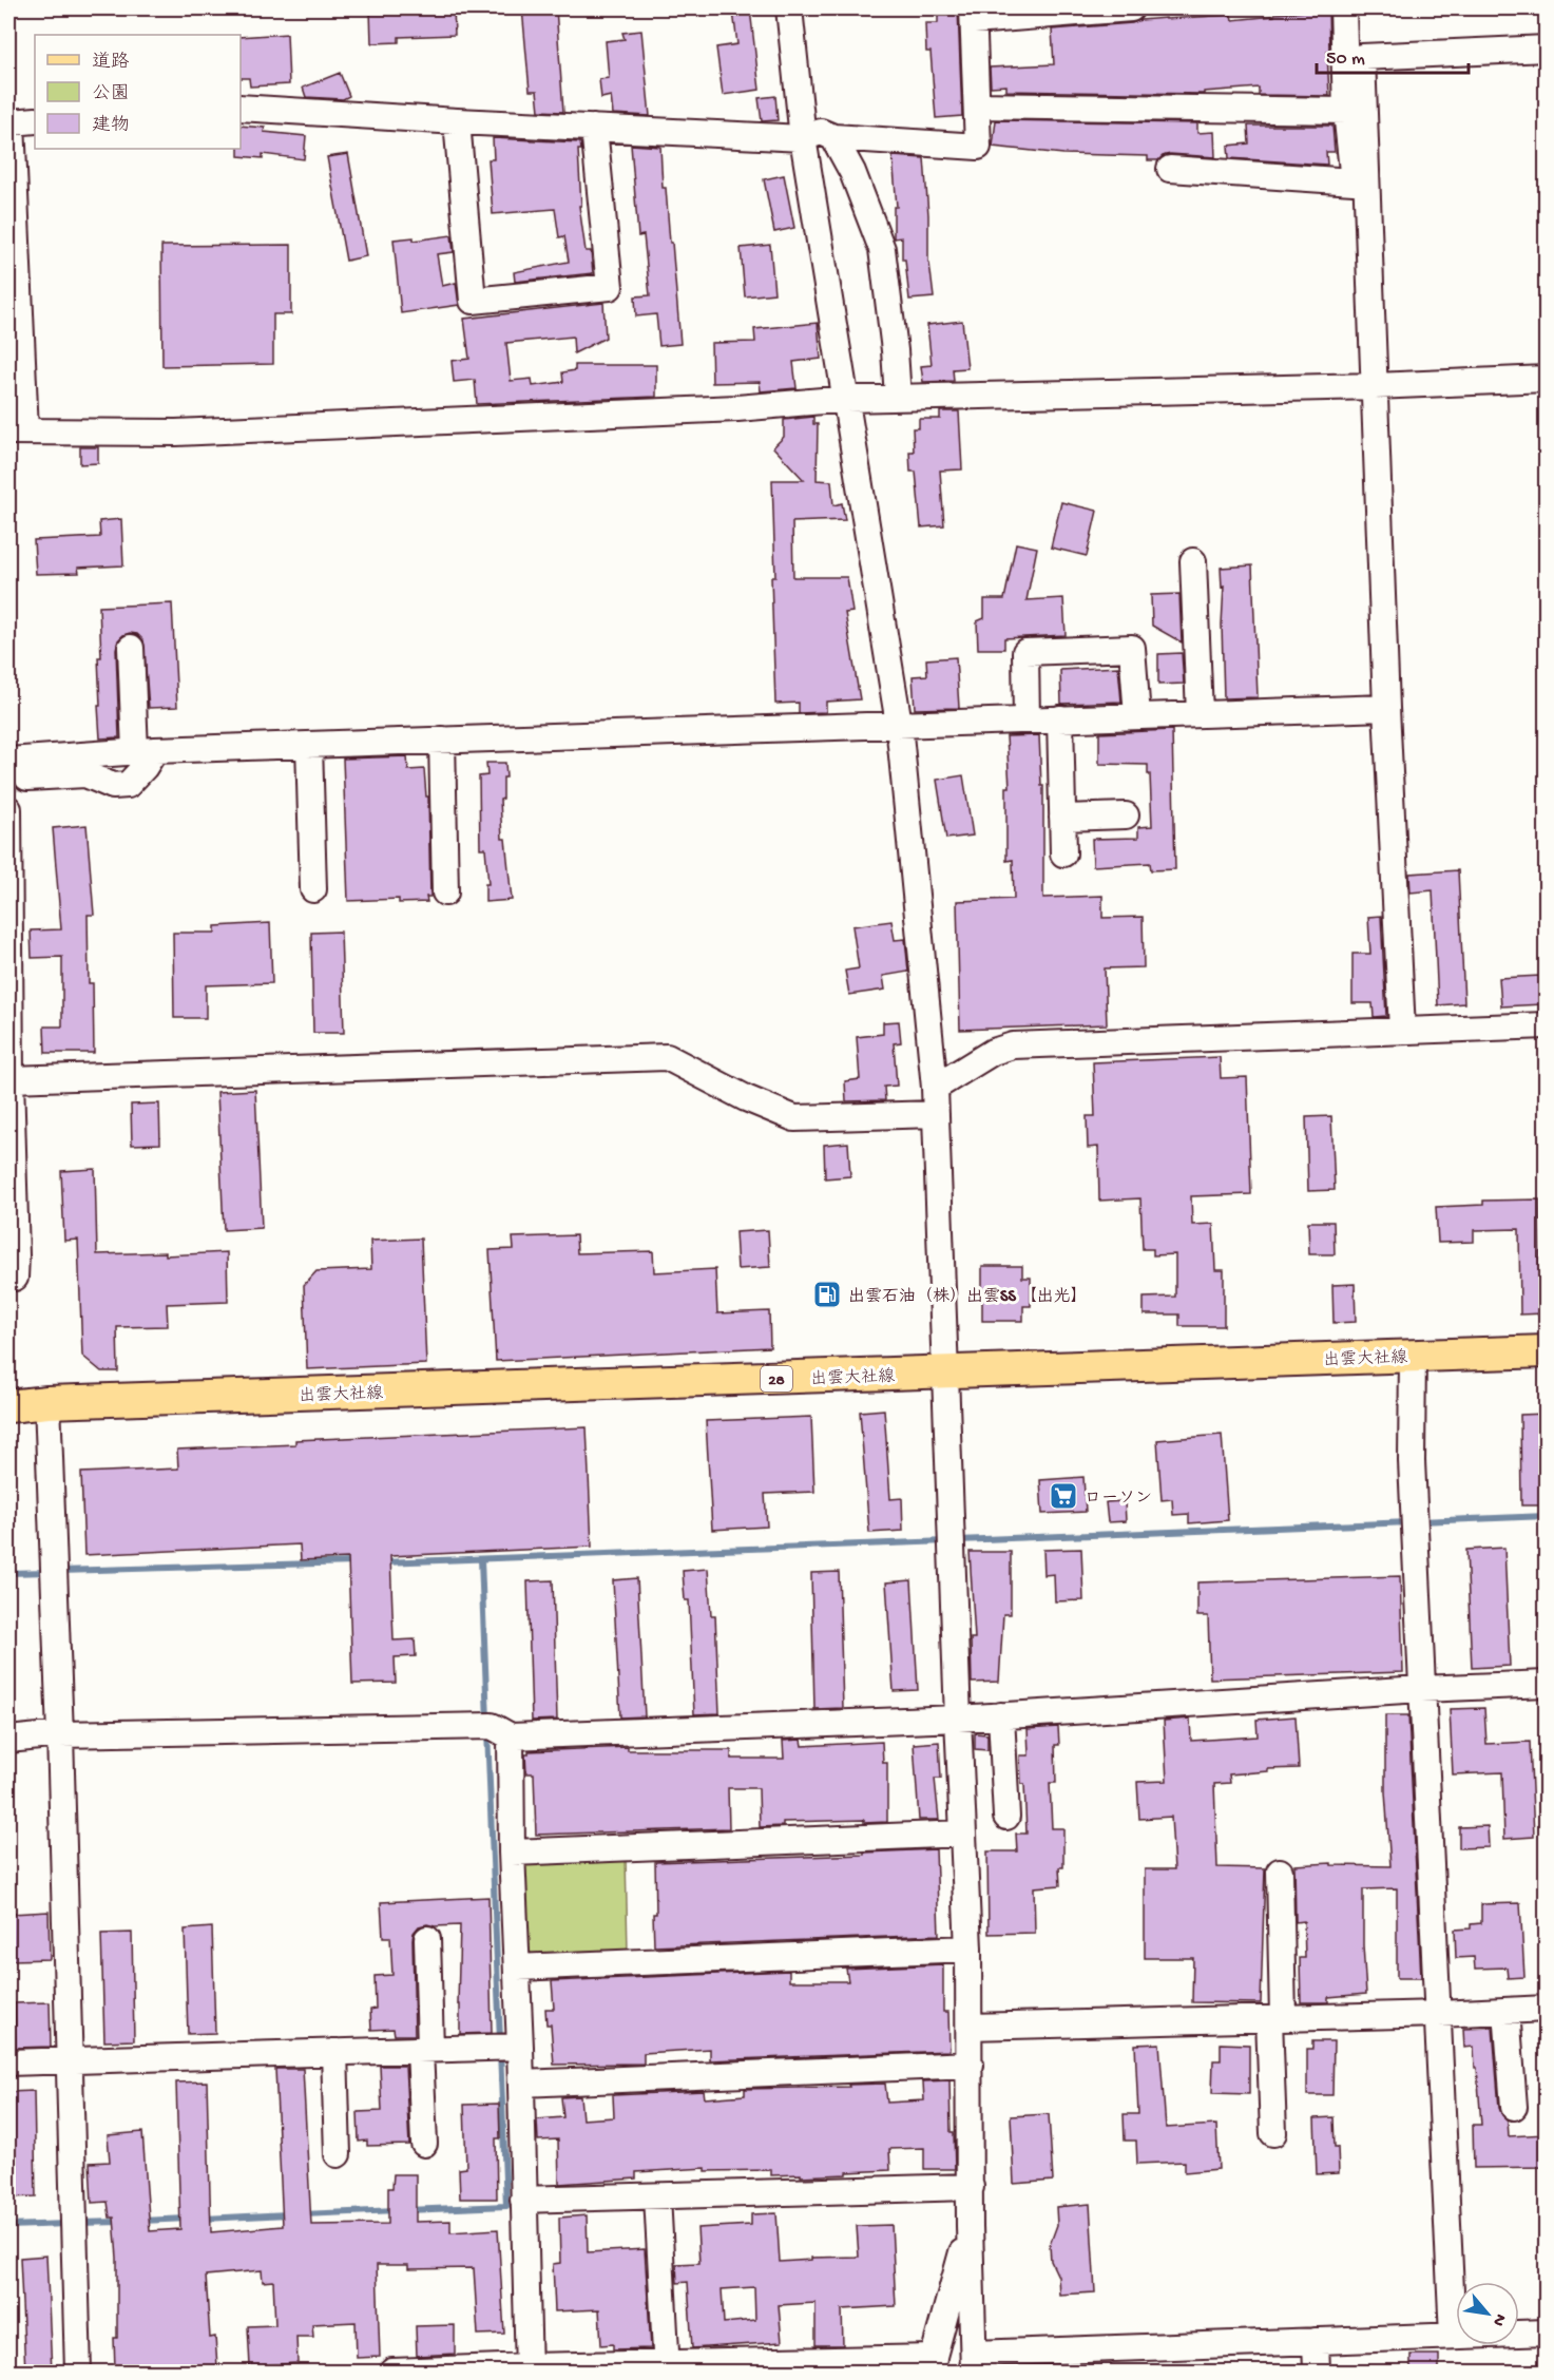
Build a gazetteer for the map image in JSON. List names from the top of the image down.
{
  "streets": {
    "main road": ["出雲大社線", "28"]
  },
  "places": {
    "fuel station": ["出雲石油（株）出雲SS 【出光】"],
    "supermarket": ["ローソン"]
  },
  "legend": ["道路", "公園", "建物"],
  "scale_bar": "50 m",
  "north": "bottom right"
}
